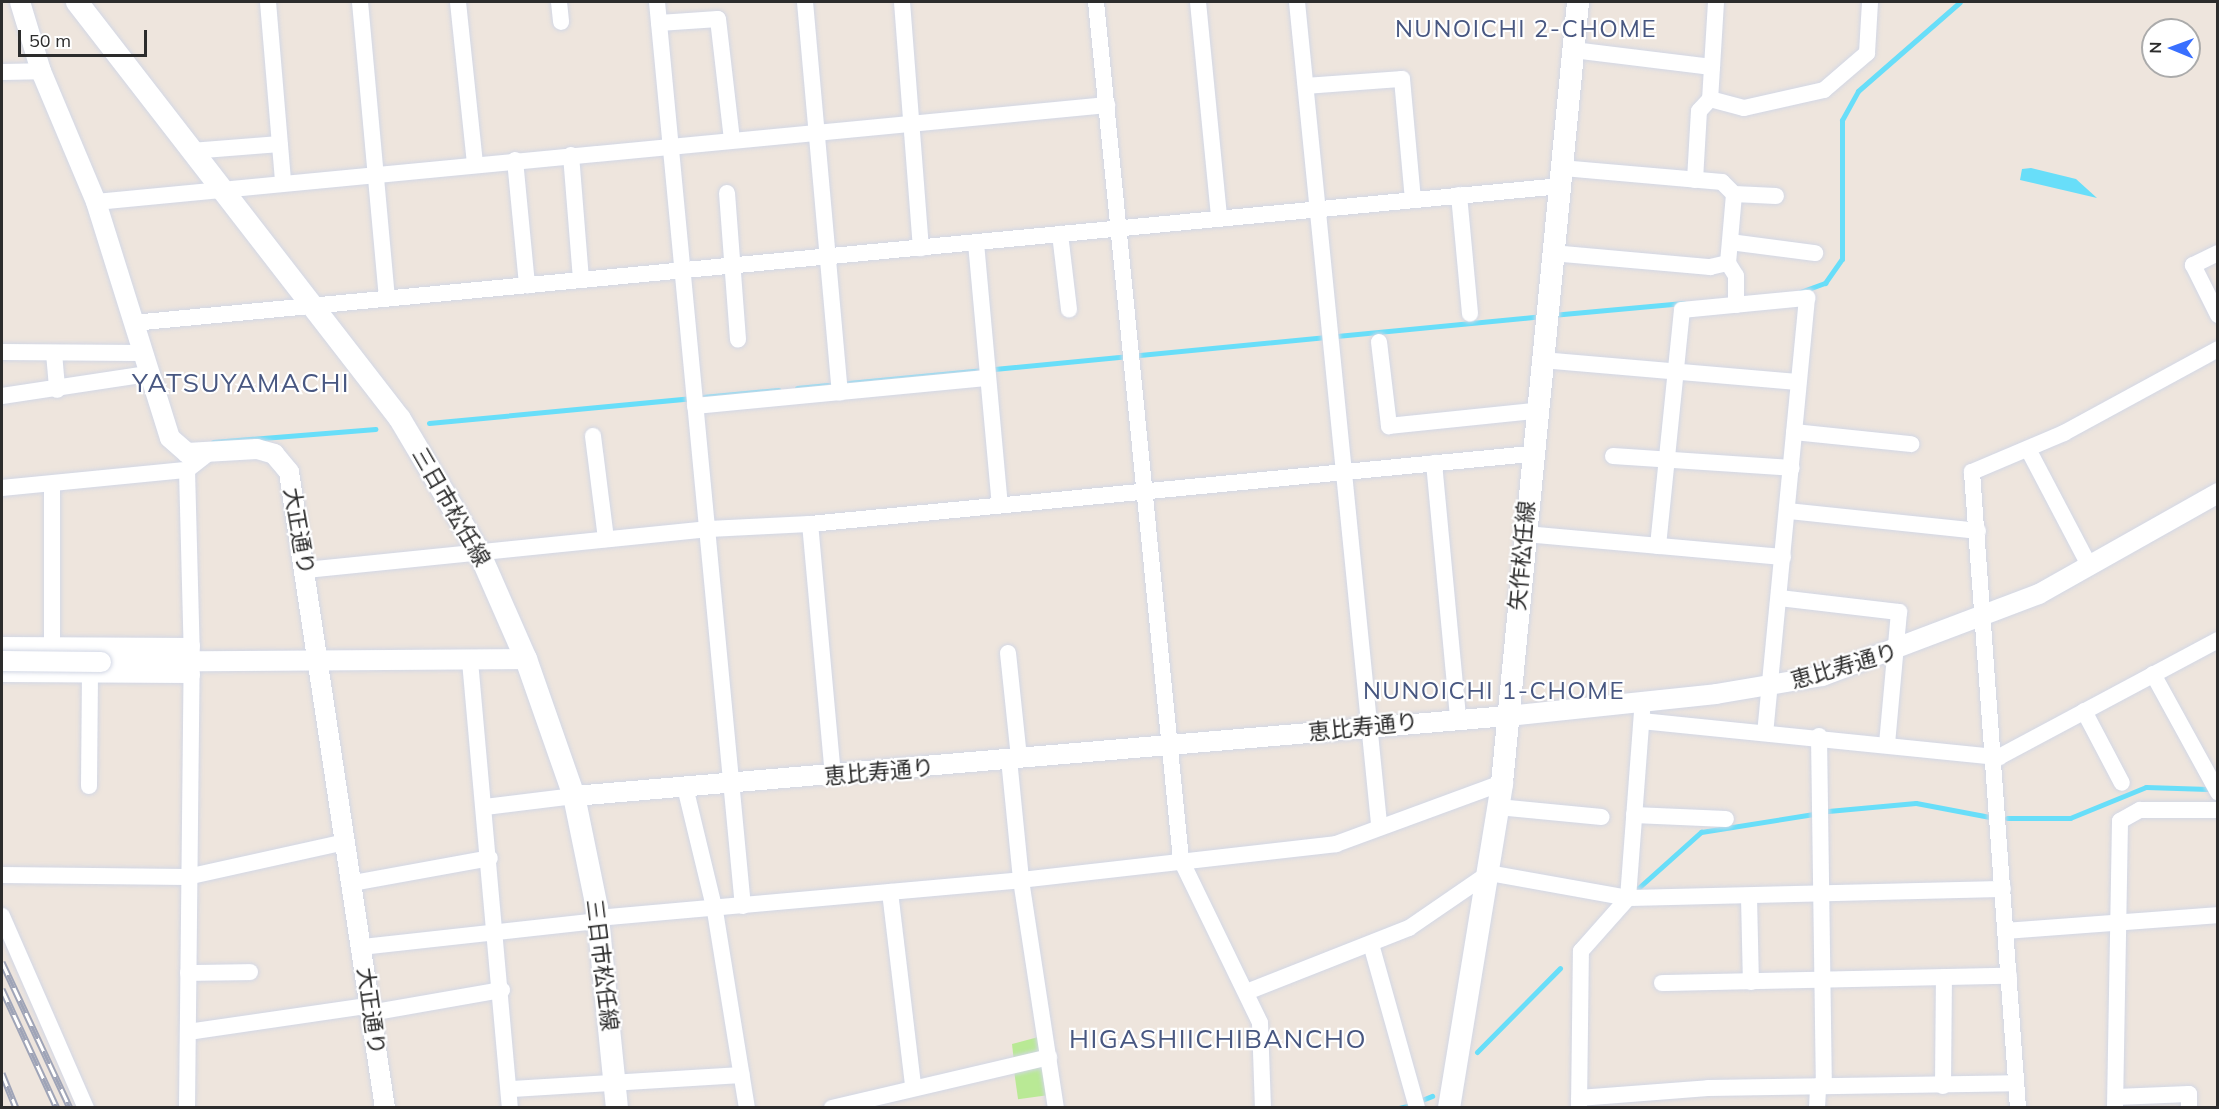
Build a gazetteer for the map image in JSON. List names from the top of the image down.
{
  "streets": {
    "main road": ["三日市松任線", "矢作松任線"],
    "street": ["大正通り", "恵比寿通り"]
  },
  "crossings": [
    ["三日市松任線", "恵比寿通り"],
    ["矢作松任線", "恵比寿通り"]
  ],
  "districts": [
    "NUNOICHI 2-CHOME",
    "YATSUYAMACHI",
    "NUNOICHI 1-CHOME",
    "HIGASHIICHIBANCHO"
  ],
  "scale_bar": "50 m",
  "north": "left"
}
